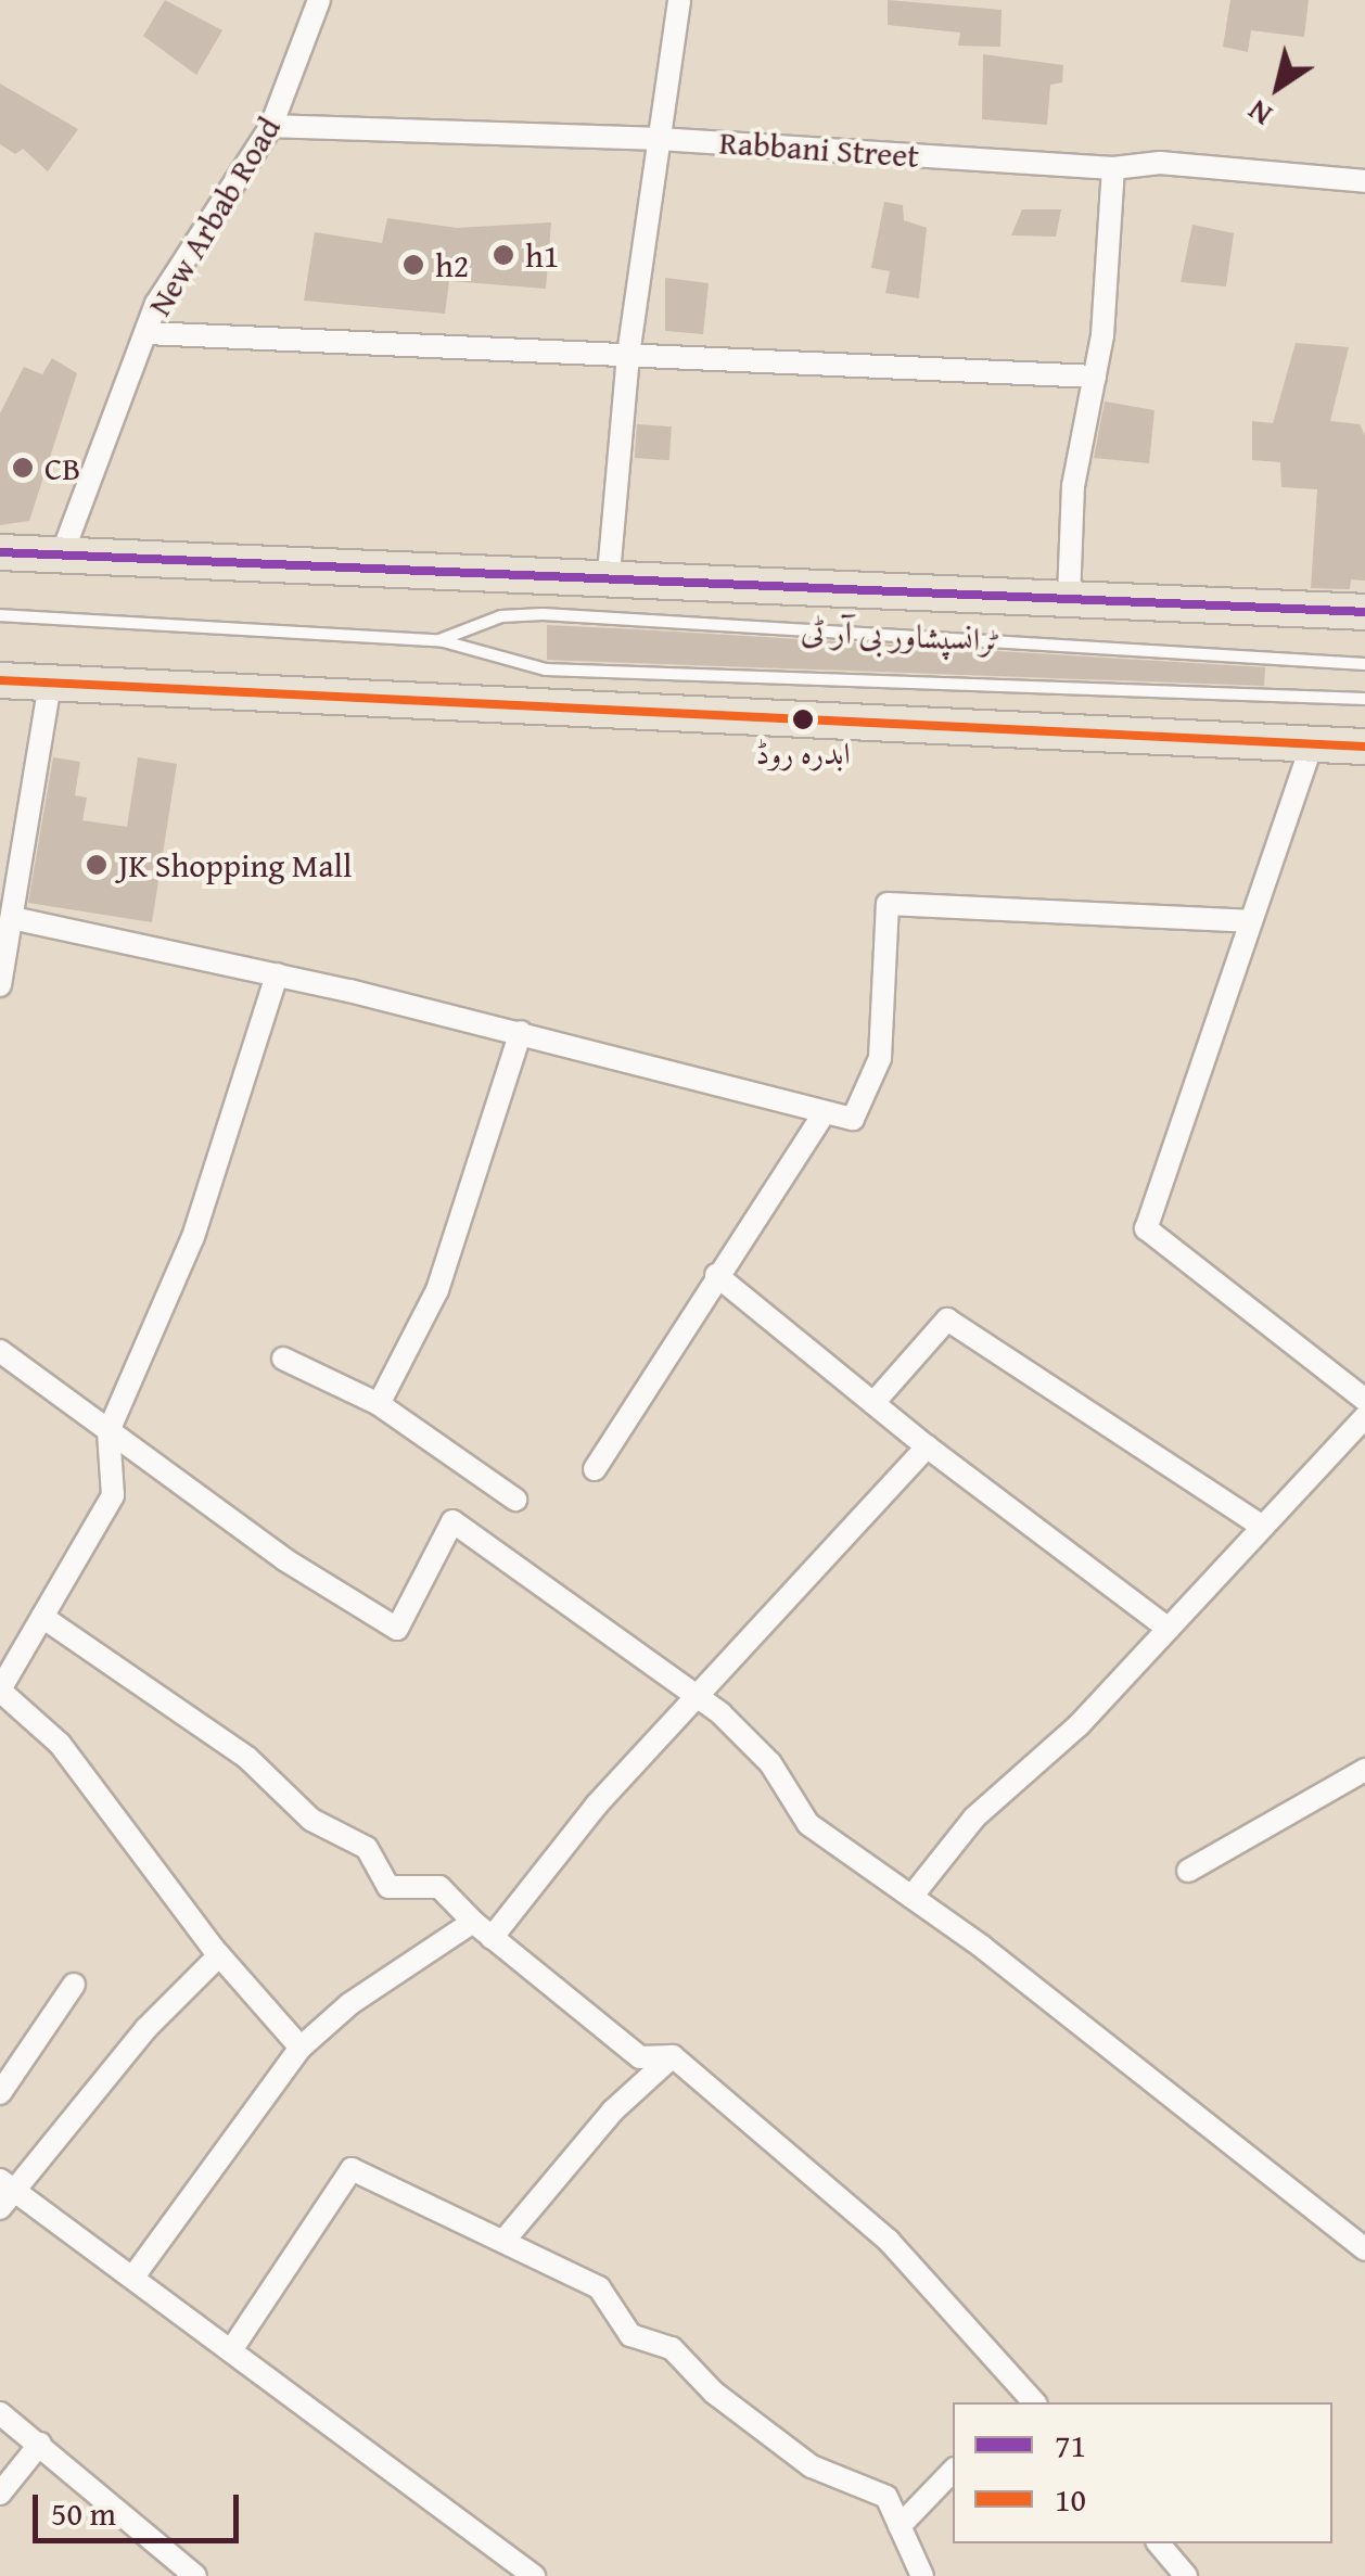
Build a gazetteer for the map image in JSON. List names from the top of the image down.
{
  "streets": {
    "street": ["Rabbani Street", "New Arbab Road"],
    "lane": ["ٹرانسپشاور بی آر ٹی"]
  },
  "crossings": [
    ["Rabbani Street", "New Arbab Road"]
  ],
  "places": [
    "h1",
    "h2",
    "CB",
    "ابدرہ روڈ",
    "JK Shopping Mall"
  ],
  "lines": ["transit line 71", "transit line 10"],
  "legend": ["71", "10"],
  "scale_bar": "50 m",
  "north": "bottom left"
}
